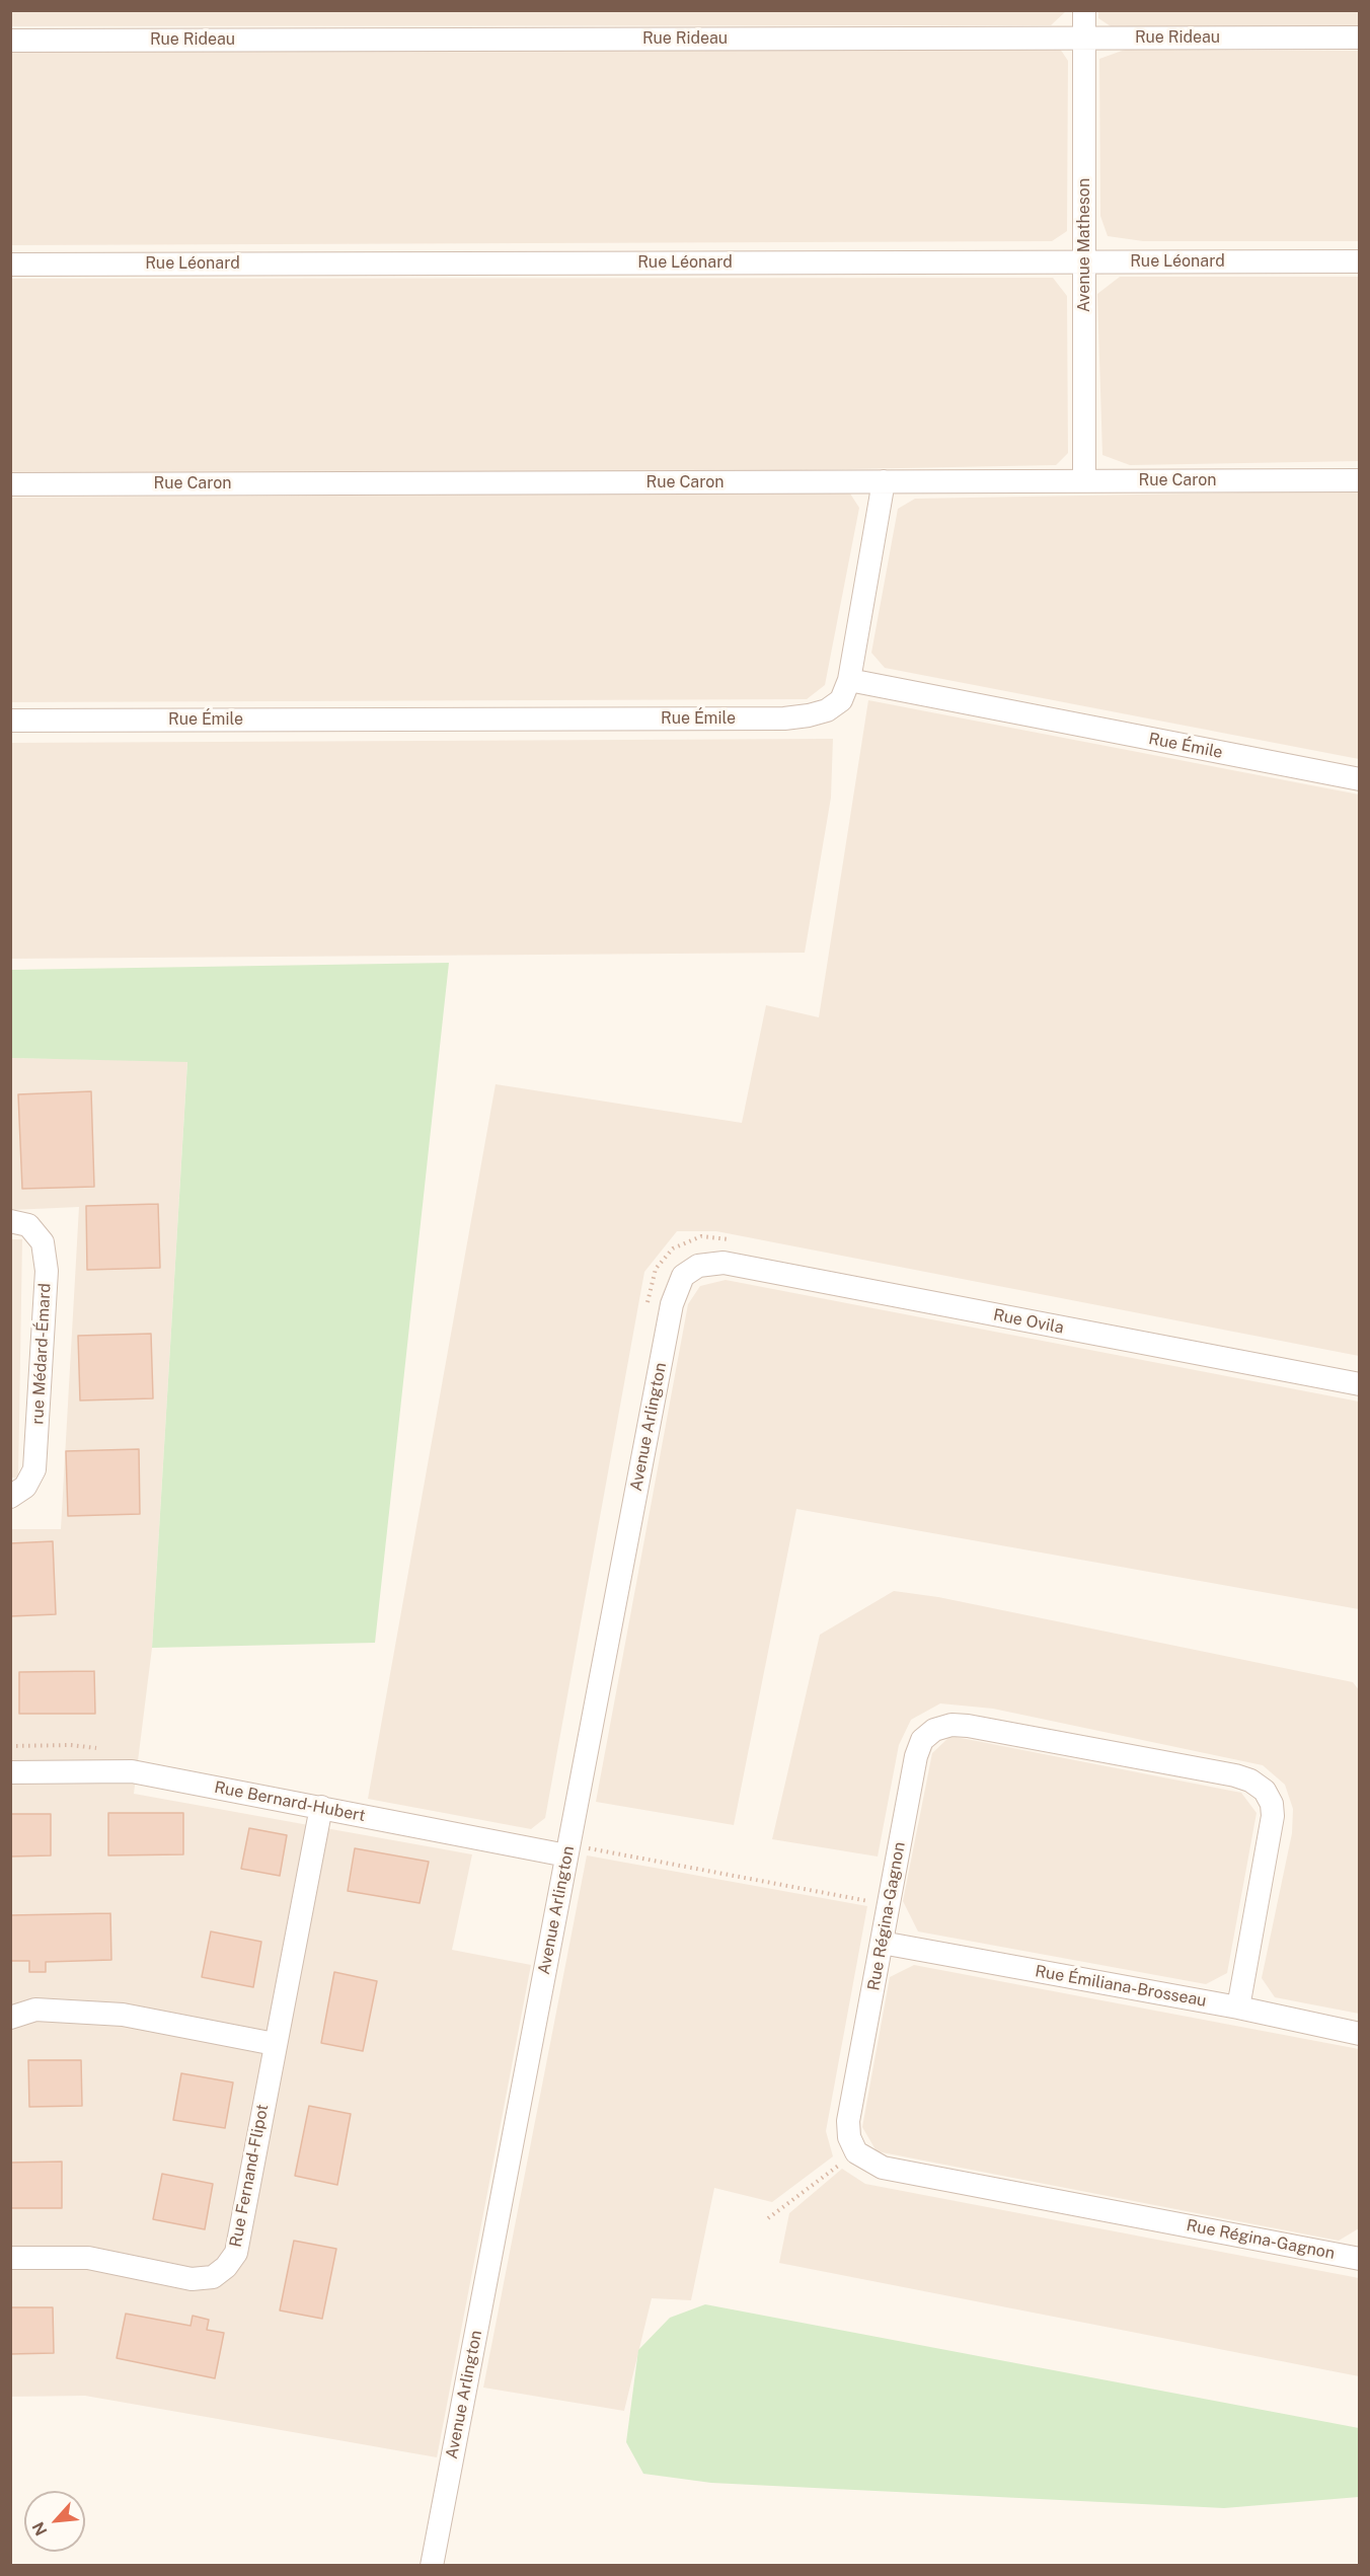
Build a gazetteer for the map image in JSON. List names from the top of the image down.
{
  "streets": {
    "street": [
      "Rue Rideau",
      "Avenue Matheson",
      "Rue Léonard",
      "Rue Caron",
      "Rue Émile",
      "Rue Ovila",
      "rue Médard-Émard",
      "Avenue Arlington",
      "Rue Bernard-Hubert",
      "Rue Régina-Gagnon",
      "Rue Émiliana-Brosseau",
      "Rue Fernand-Flipot"
    ]
  },
  "crossings": [
    ["Rue Rideau", "Avenue Matheson"],
    ["Avenue Matheson", "Rue Léonard"],
    ["Avenue Matheson", "Rue Caron"],
    ["Rue Ovila", "Avenue Arlington"],
    ["Avenue Arlington", "Rue Bernard-Hubert"],
    ["Rue Bernard-Hubert", "Rue Fernand-Flipot"],
    ["Rue Régina-Gagnon", "Rue Émiliana-Brosseau"]
  ],
  "north": "bottom left"
}
